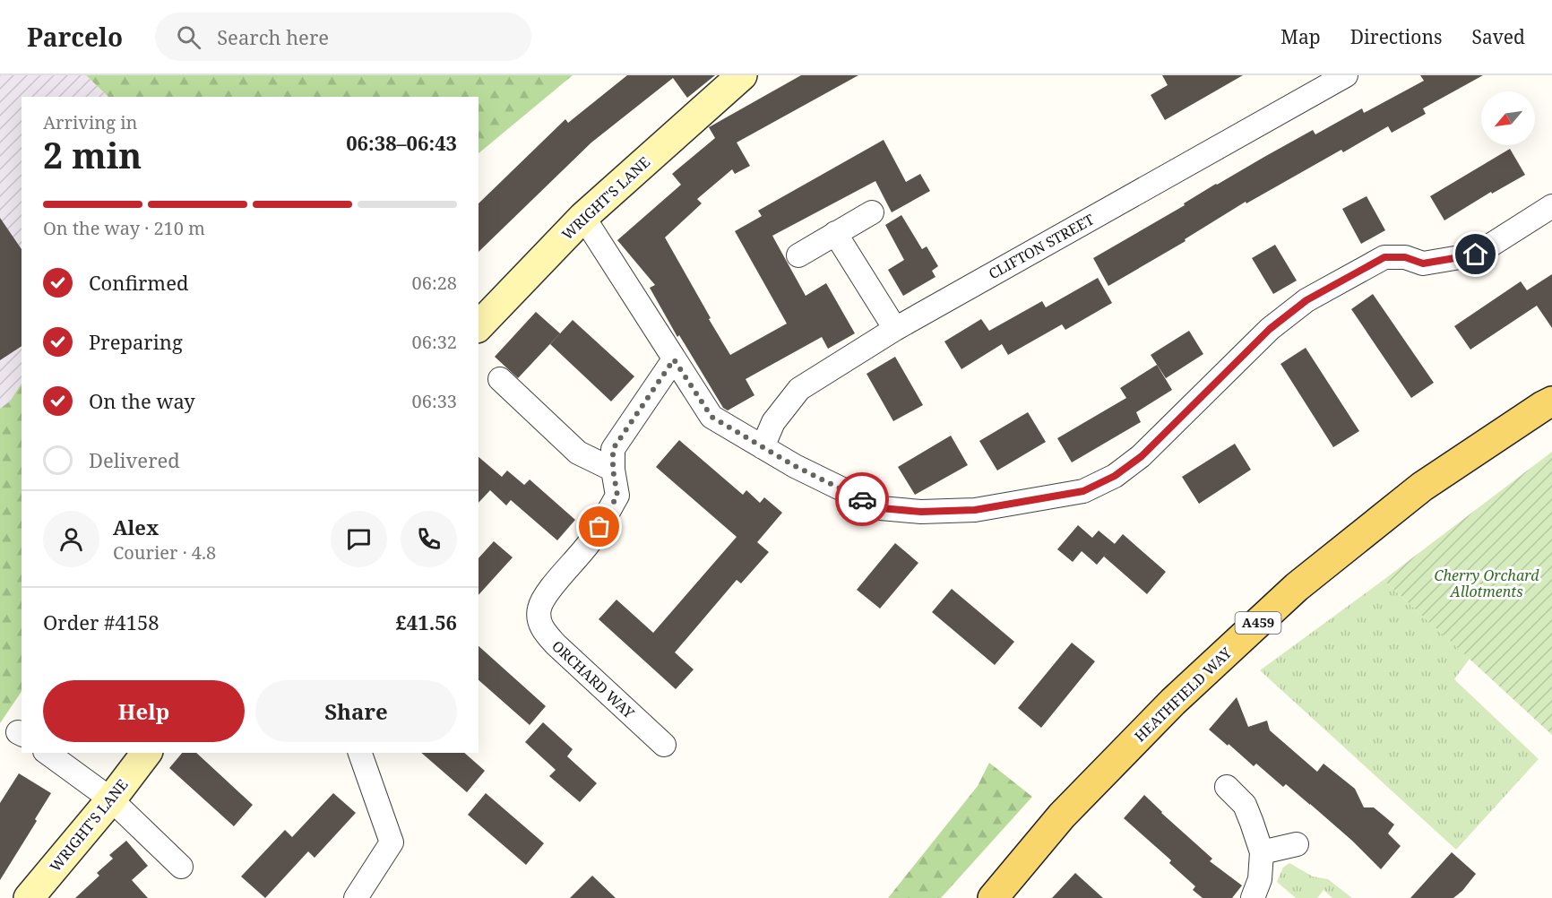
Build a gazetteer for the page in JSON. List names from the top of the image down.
{
  "streets": {
    "main road": ["A459", "HEATHFIELD WAY"],
    "street": ["WRIGHT'S LANE", "CLIFTON STREET", "ORCHARD WAY"]
  },
  "parks": ["Cherry Orchard Allotments"],
  "north": "bottom left",
  "page": {
    "header": "Parcelo",
    "search": "Search here",
    "nav": ["Map", "Directions", "Saved"],
    "heading": ["2 min", "Arriving in", "06:38–06:43"],
    "panel": [
      "Alex",
      "Courier · 4.8",
      "Order #4158",
      "£41.56"
    ],
    "bar": "On the way · 210 m",
    "list": [
      ["Confirmed", "06:28"],
      ["Preparing", "06:32"],
      ["On the way", "06:33"],
      "Delivered"
    ],
    "buttons": ["Help", "Share"]
  }
}
